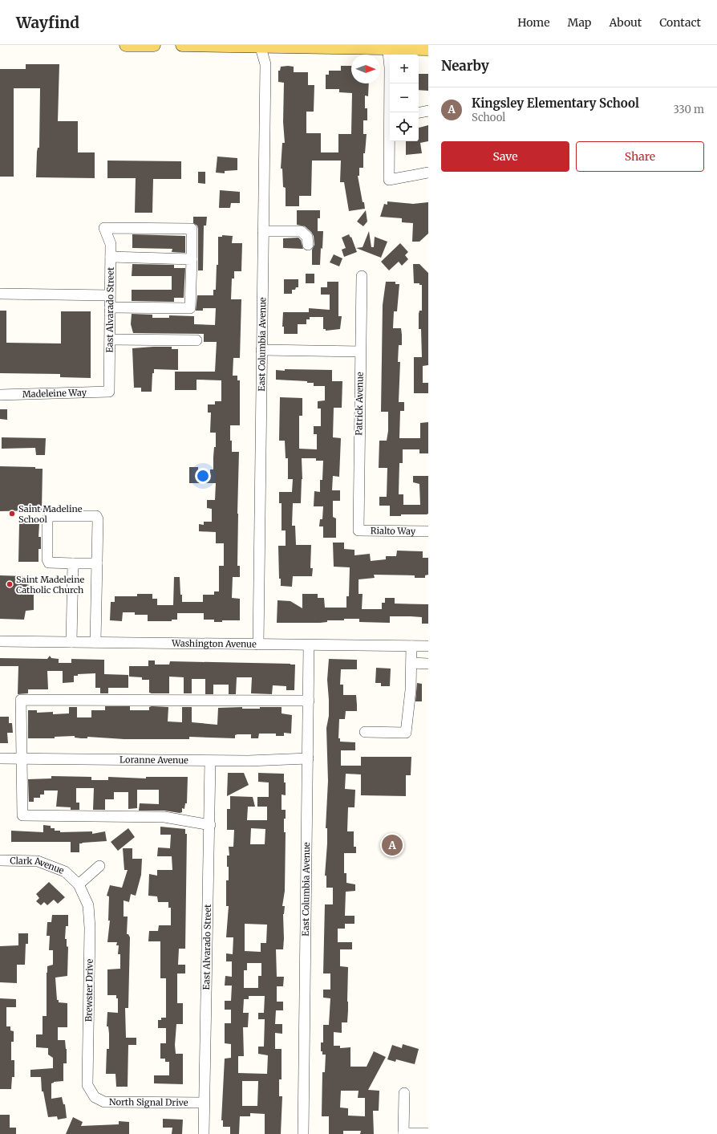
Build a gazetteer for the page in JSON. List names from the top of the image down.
{
  "streets": {
    "street": [
      "East Alvarado Street",
      "East Columbia Avenue",
      "Madeleine Way",
      "Patrick Avenue",
      "Rialto Way",
      "Washington Avenue",
      "Loranne Avenue",
      "Clark Avenue",
      "Brewster Drive",
      "North Signal Drive"
    ]
  },
  "crossings": [
    ["East Alvarado Street", "Madeleine Way"],
    ["East Alvarado Street", "Loranne Avenue"],
    ["East Alvarado Street", "North Signal Drive"],
    ["East Columbia Avenue", "Washington Avenue"],
    ["East Columbia Avenue", "Loranne Avenue"],
    ["Patrick Avenue", "Rialto Way"],
    ["Clark Avenue", "Brewster Drive"],
    ["Brewster Drive", "North Signal Drive"]
  ],
  "places": ["Saint Madeline School", "Saint Madeleine Catholic Church"],
  "north": "right",
  "page": {
    "header": "Wayfind",
    "nav": [
      "Home",
      "Map",
      "About",
      "Contact"
    ],
    "heading": "Nearby",
    "map_buttons": ["+", "−"],
    "list": [
      {
        "mark": "A",
        "name": "Kingsley Elementary School",
        "note": "School",
        "value": "330 m"
      }
    ],
    "buttons": ["Save", "Share"],
    "pins": "A"
  }
}
